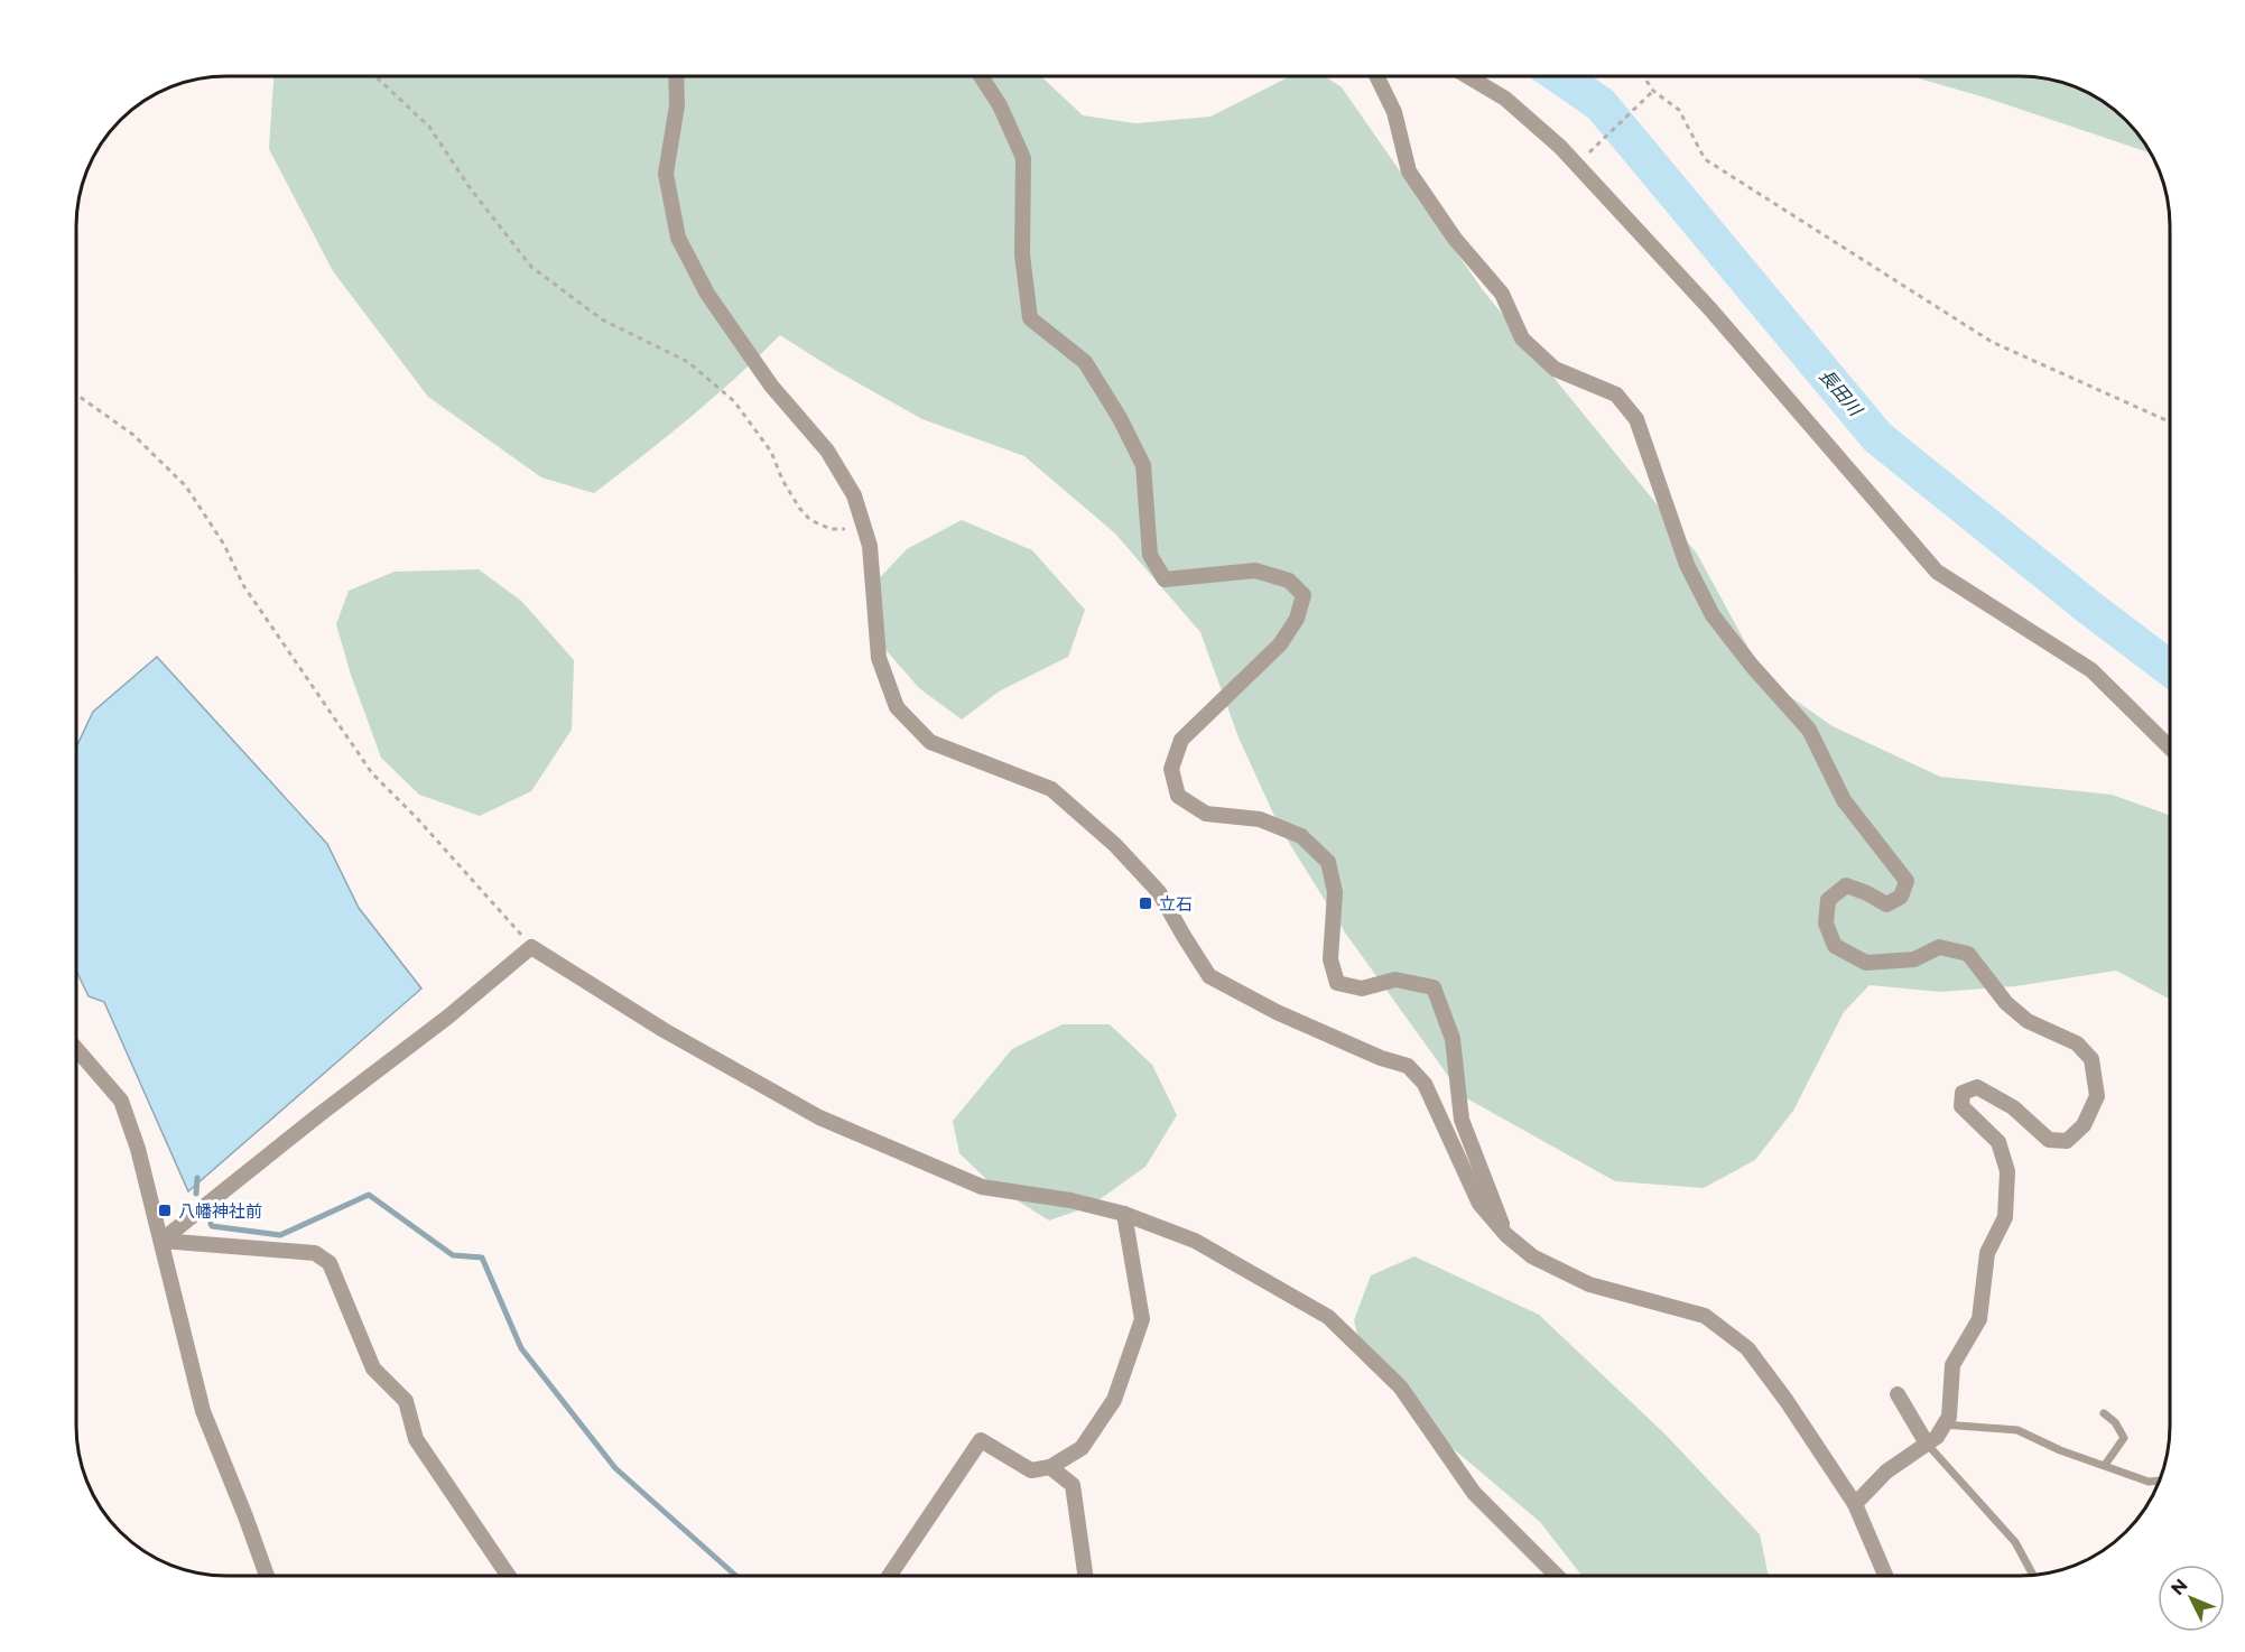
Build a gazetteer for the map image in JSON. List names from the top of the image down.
{
  "water": ["長田川"],
  "places": {
    "transit": ["立石", "八幡神社前"]
  },
  "north": "top left"
}
